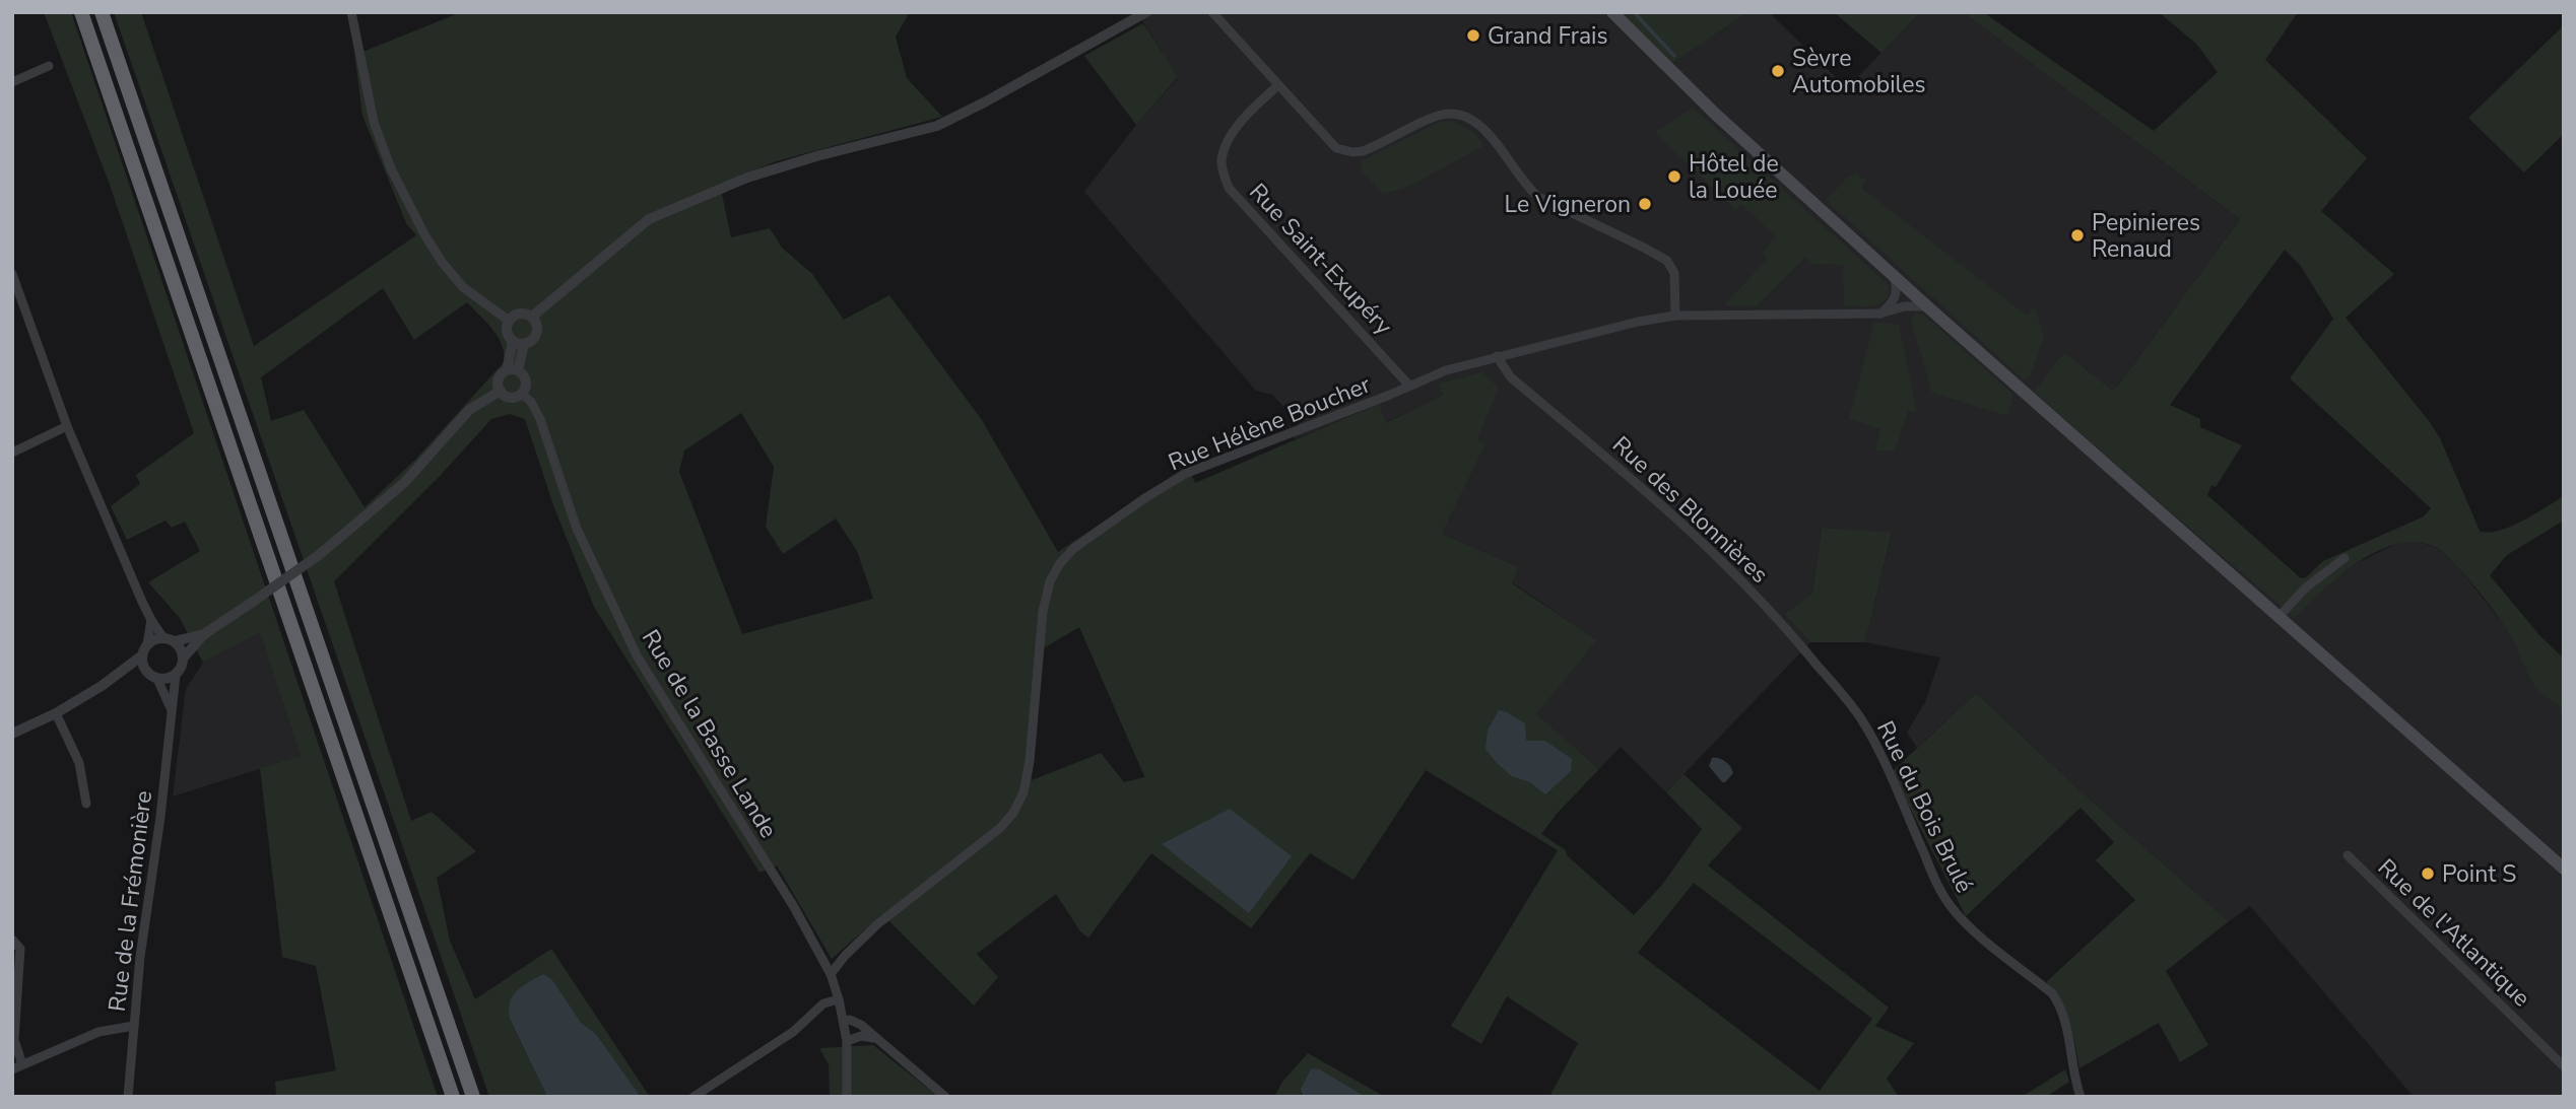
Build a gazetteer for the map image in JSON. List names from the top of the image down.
{
  "streets": {
    "street": [
      "Rue Saint-Exupéry",
      "Rue Hélène Boucher",
      "Rue des Blonnières",
      "Rue de la Basse Lande",
      "Rue du Bois Brulé",
      "Rue de la Frémonière",
      "Rue de l'Atlantique"
    ]
  },
  "crossings": [
    ["Rue Saint-Exupéry", "Rue Hélène Boucher"],
    ["Rue Hélène Boucher", "Rue des Blonnières"],
    ["Rue Hélène Boucher", "Rue de la Basse Lande"],
    ["Rue des Blonnières", "Rue du Bois Brulé"]
  ],
  "places": [
    "Grand Frais",
    "Sèvre Automobiles",
    "Hôtel de la Louée",
    "Le Vigneron",
    "Pepinieres Renaud",
    "Point S"
  ]
}
